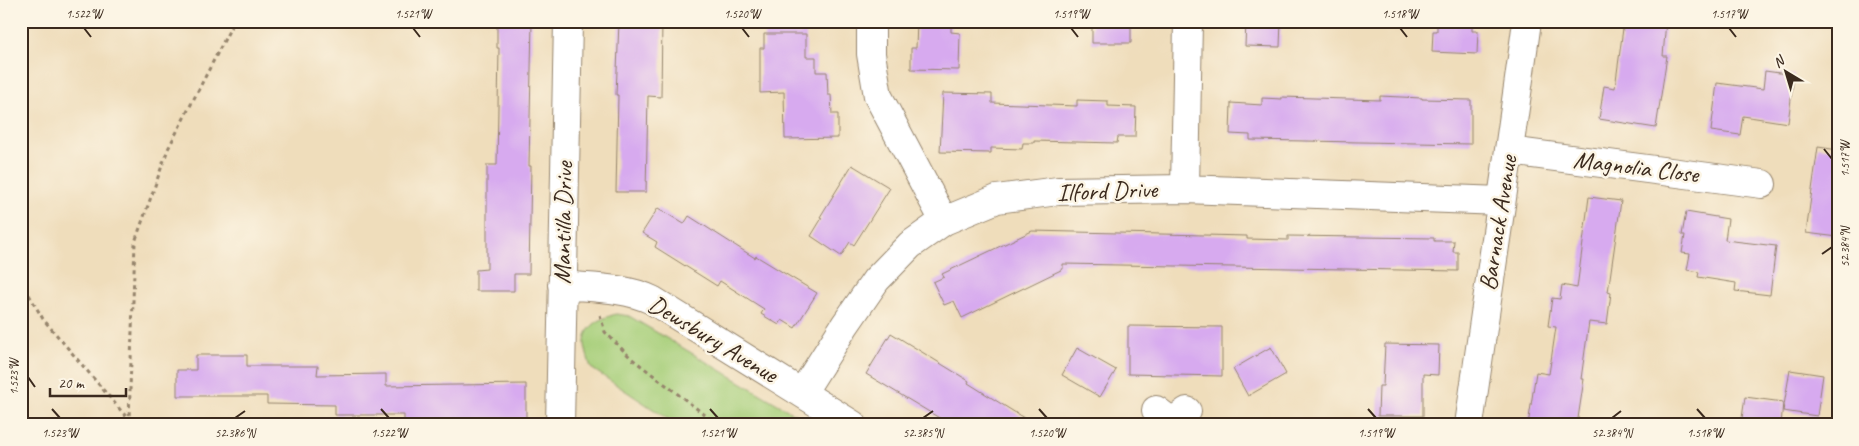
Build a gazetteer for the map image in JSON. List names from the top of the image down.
{
  "streets": {
    "street": [
      "Magnolia Close",
      "Ilford Drive",
      "Mantilla Drive",
      "Barnack Avenue",
      "Dewsbury Avenue"
    ]
  },
  "crossings": [
    ["Magnolia Close", "Barnack Avenue"],
    ["Ilford Drive", "Barnack Avenue"],
    ["Ilford Drive", "Dewsbury Avenue"],
    ["Mantilla Drive", "Dewsbury Avenue"]
  ],
  "scale_bar": "20 m",
  "north": "top left",
  "coordinates": [
    "1.522°W",
    "1.521°W",
    "1.520°W",
    "1.519°W",
    "1.518°W",
    "1.517°W",
    "52.384°N",
    "1.523°W",
    "52.386°N",
    "52.385°N"
  ]
}
